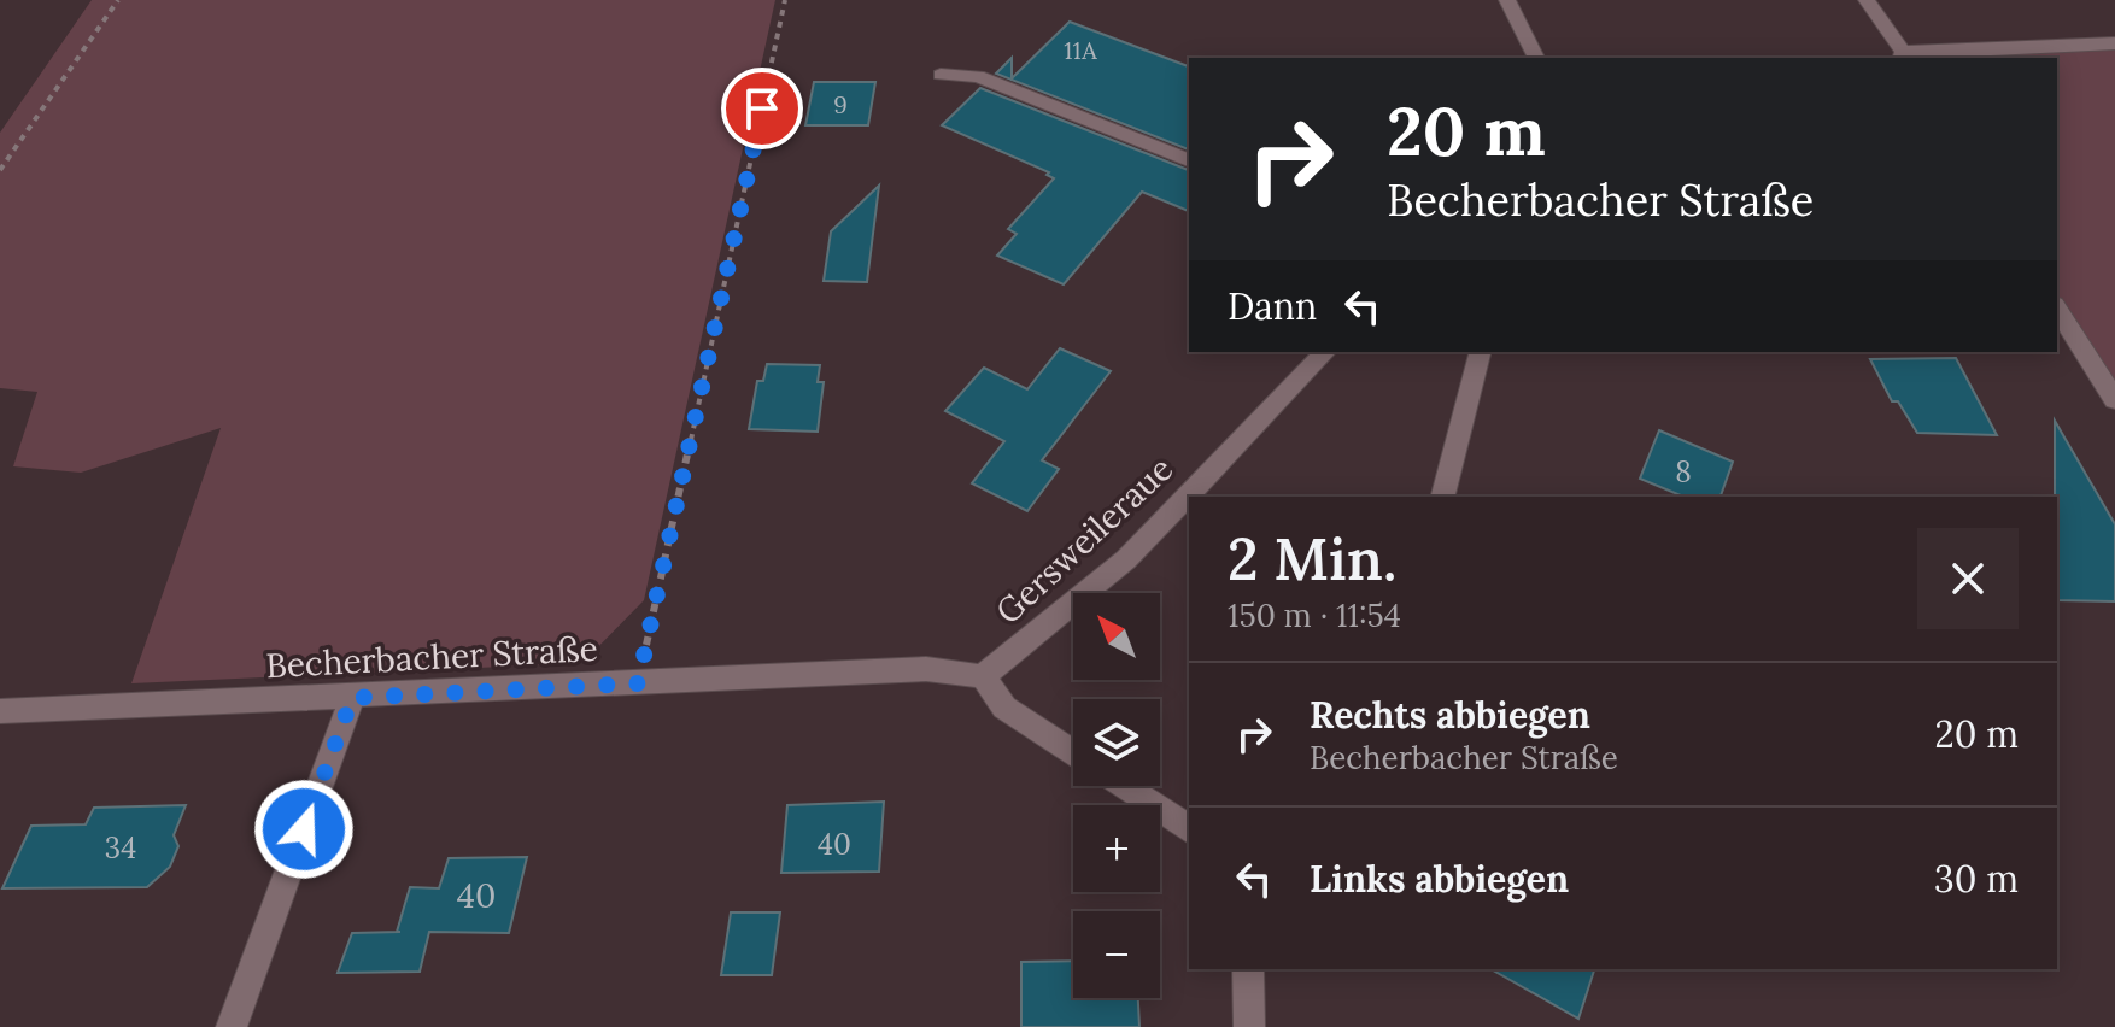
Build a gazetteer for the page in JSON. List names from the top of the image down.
{
  "streets": {
    "street": ["Gersweileraue", "Becherbacher Straße"]
  },
  "crossings": [
    ["Gersweileraue", "Becherbacher Straße"]
  ],
  "house_numbers": [
    "11A",
    "9",
    "8",
    "40",
    "34",
    "40"
  ],
  "north": "top left",
  "page": {
    "turn": ["20 m", "Becherbacher Straße"],
    "then": "Dann",
    "heading": ["2 Min.", "150 m · 11:54"],
    "map_buttons": ["+", "−"],
    "list": [
      {
        "name": "Rechts abbiegen",
        "note": "Becherbacher Straße",
        "value": "20 m"
      },
      {
        "name": "Links abbiegen",
        "value": "30 m"
      }
    ]
  }
}
